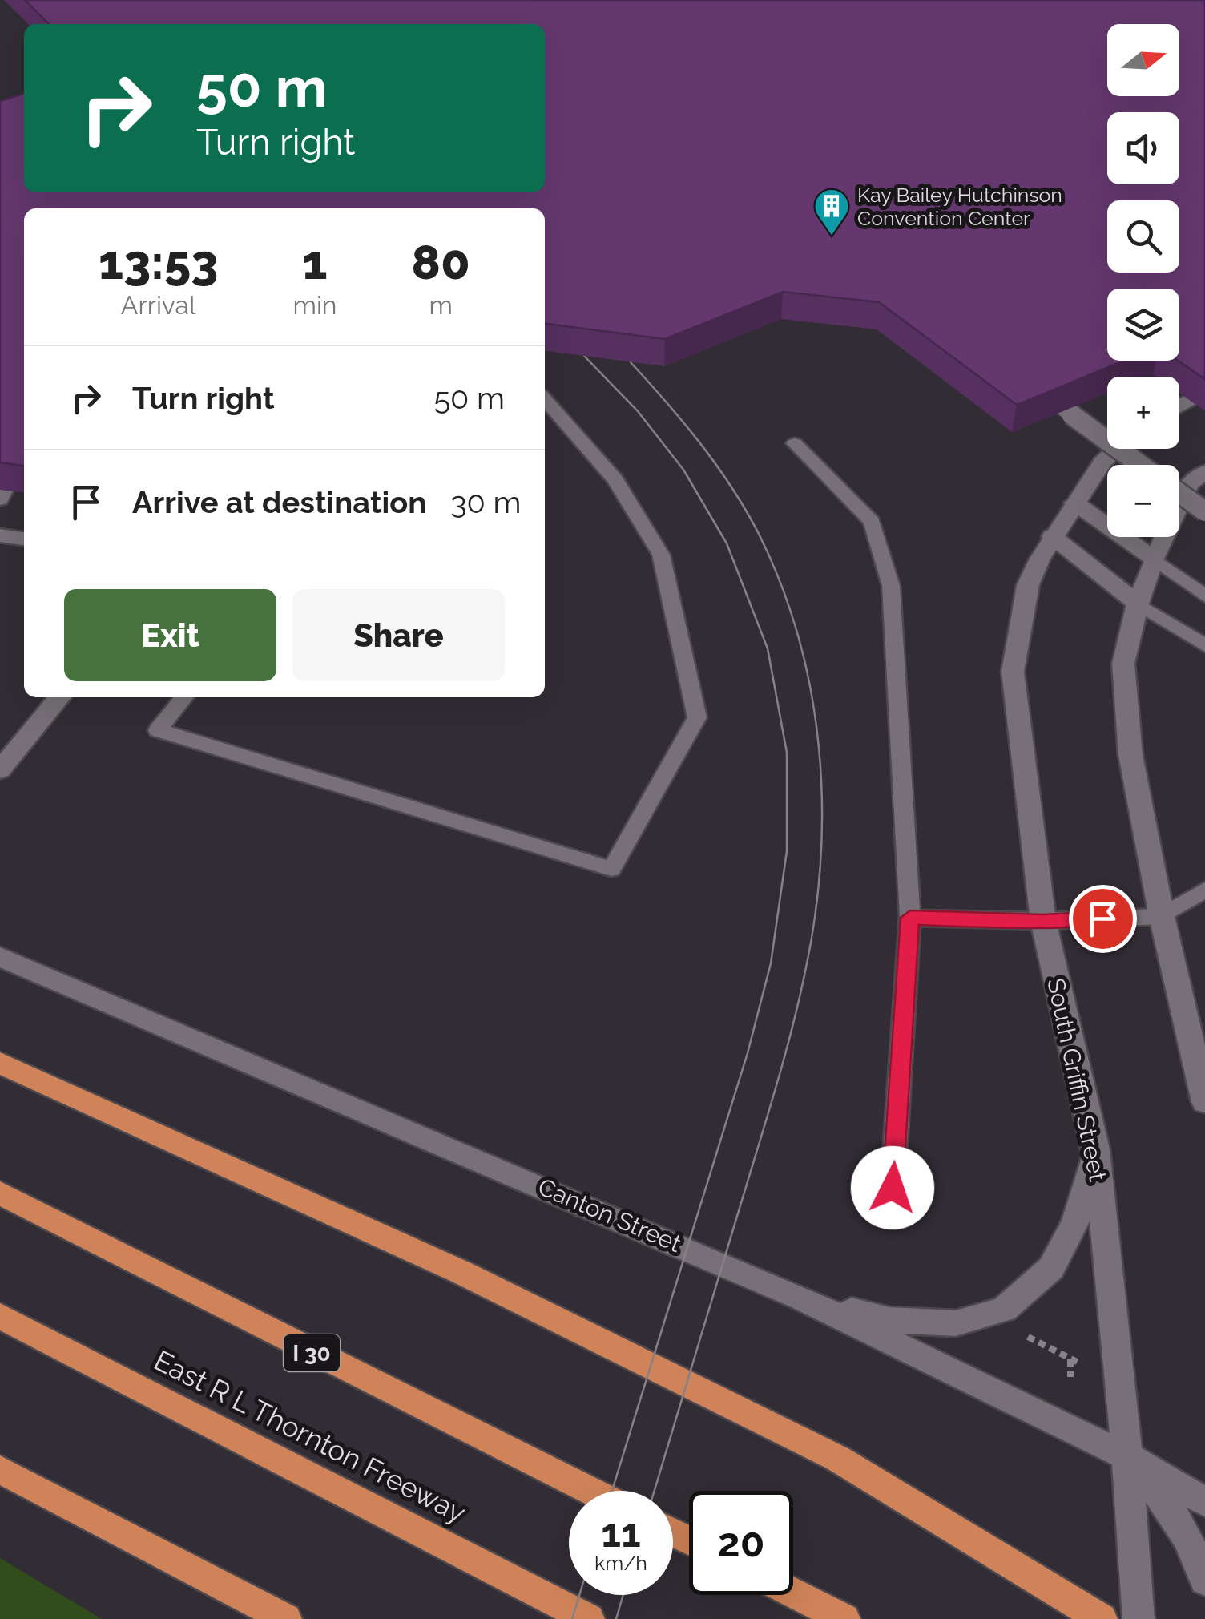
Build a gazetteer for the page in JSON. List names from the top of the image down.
{
  "streets": {
    "highway": ["I 30", "East R L Thornton Freeway"],
    "main road": ["South Griffin Street", "Canton Street"]
  },
  "crossings": [
    ["South Griffin Street", "Canton Street"]
  ],
  "places": {
    "building": ["Kay Bailey Hutchinson Convention Center"]
  },
  "north": "right",
  "page": {
    "map_buttons": ["+", "−"],
    "turn": ["50 m", "Turn right"],
    "eta": [
      "13:53",
      "Arrival",
      "1",
      "min",
      "80",
      "m"
    ],
    "list": [
      {
        "name": "Turn right",
        "value": "50 m"
      },
      {
        "name": "Arrive at destination",
        "value": "30 m"
      }
    ],
    "buttons": ["Exit", "Share"],
    "speed": "11 km/h",
    "limit": "20"
  }
}
